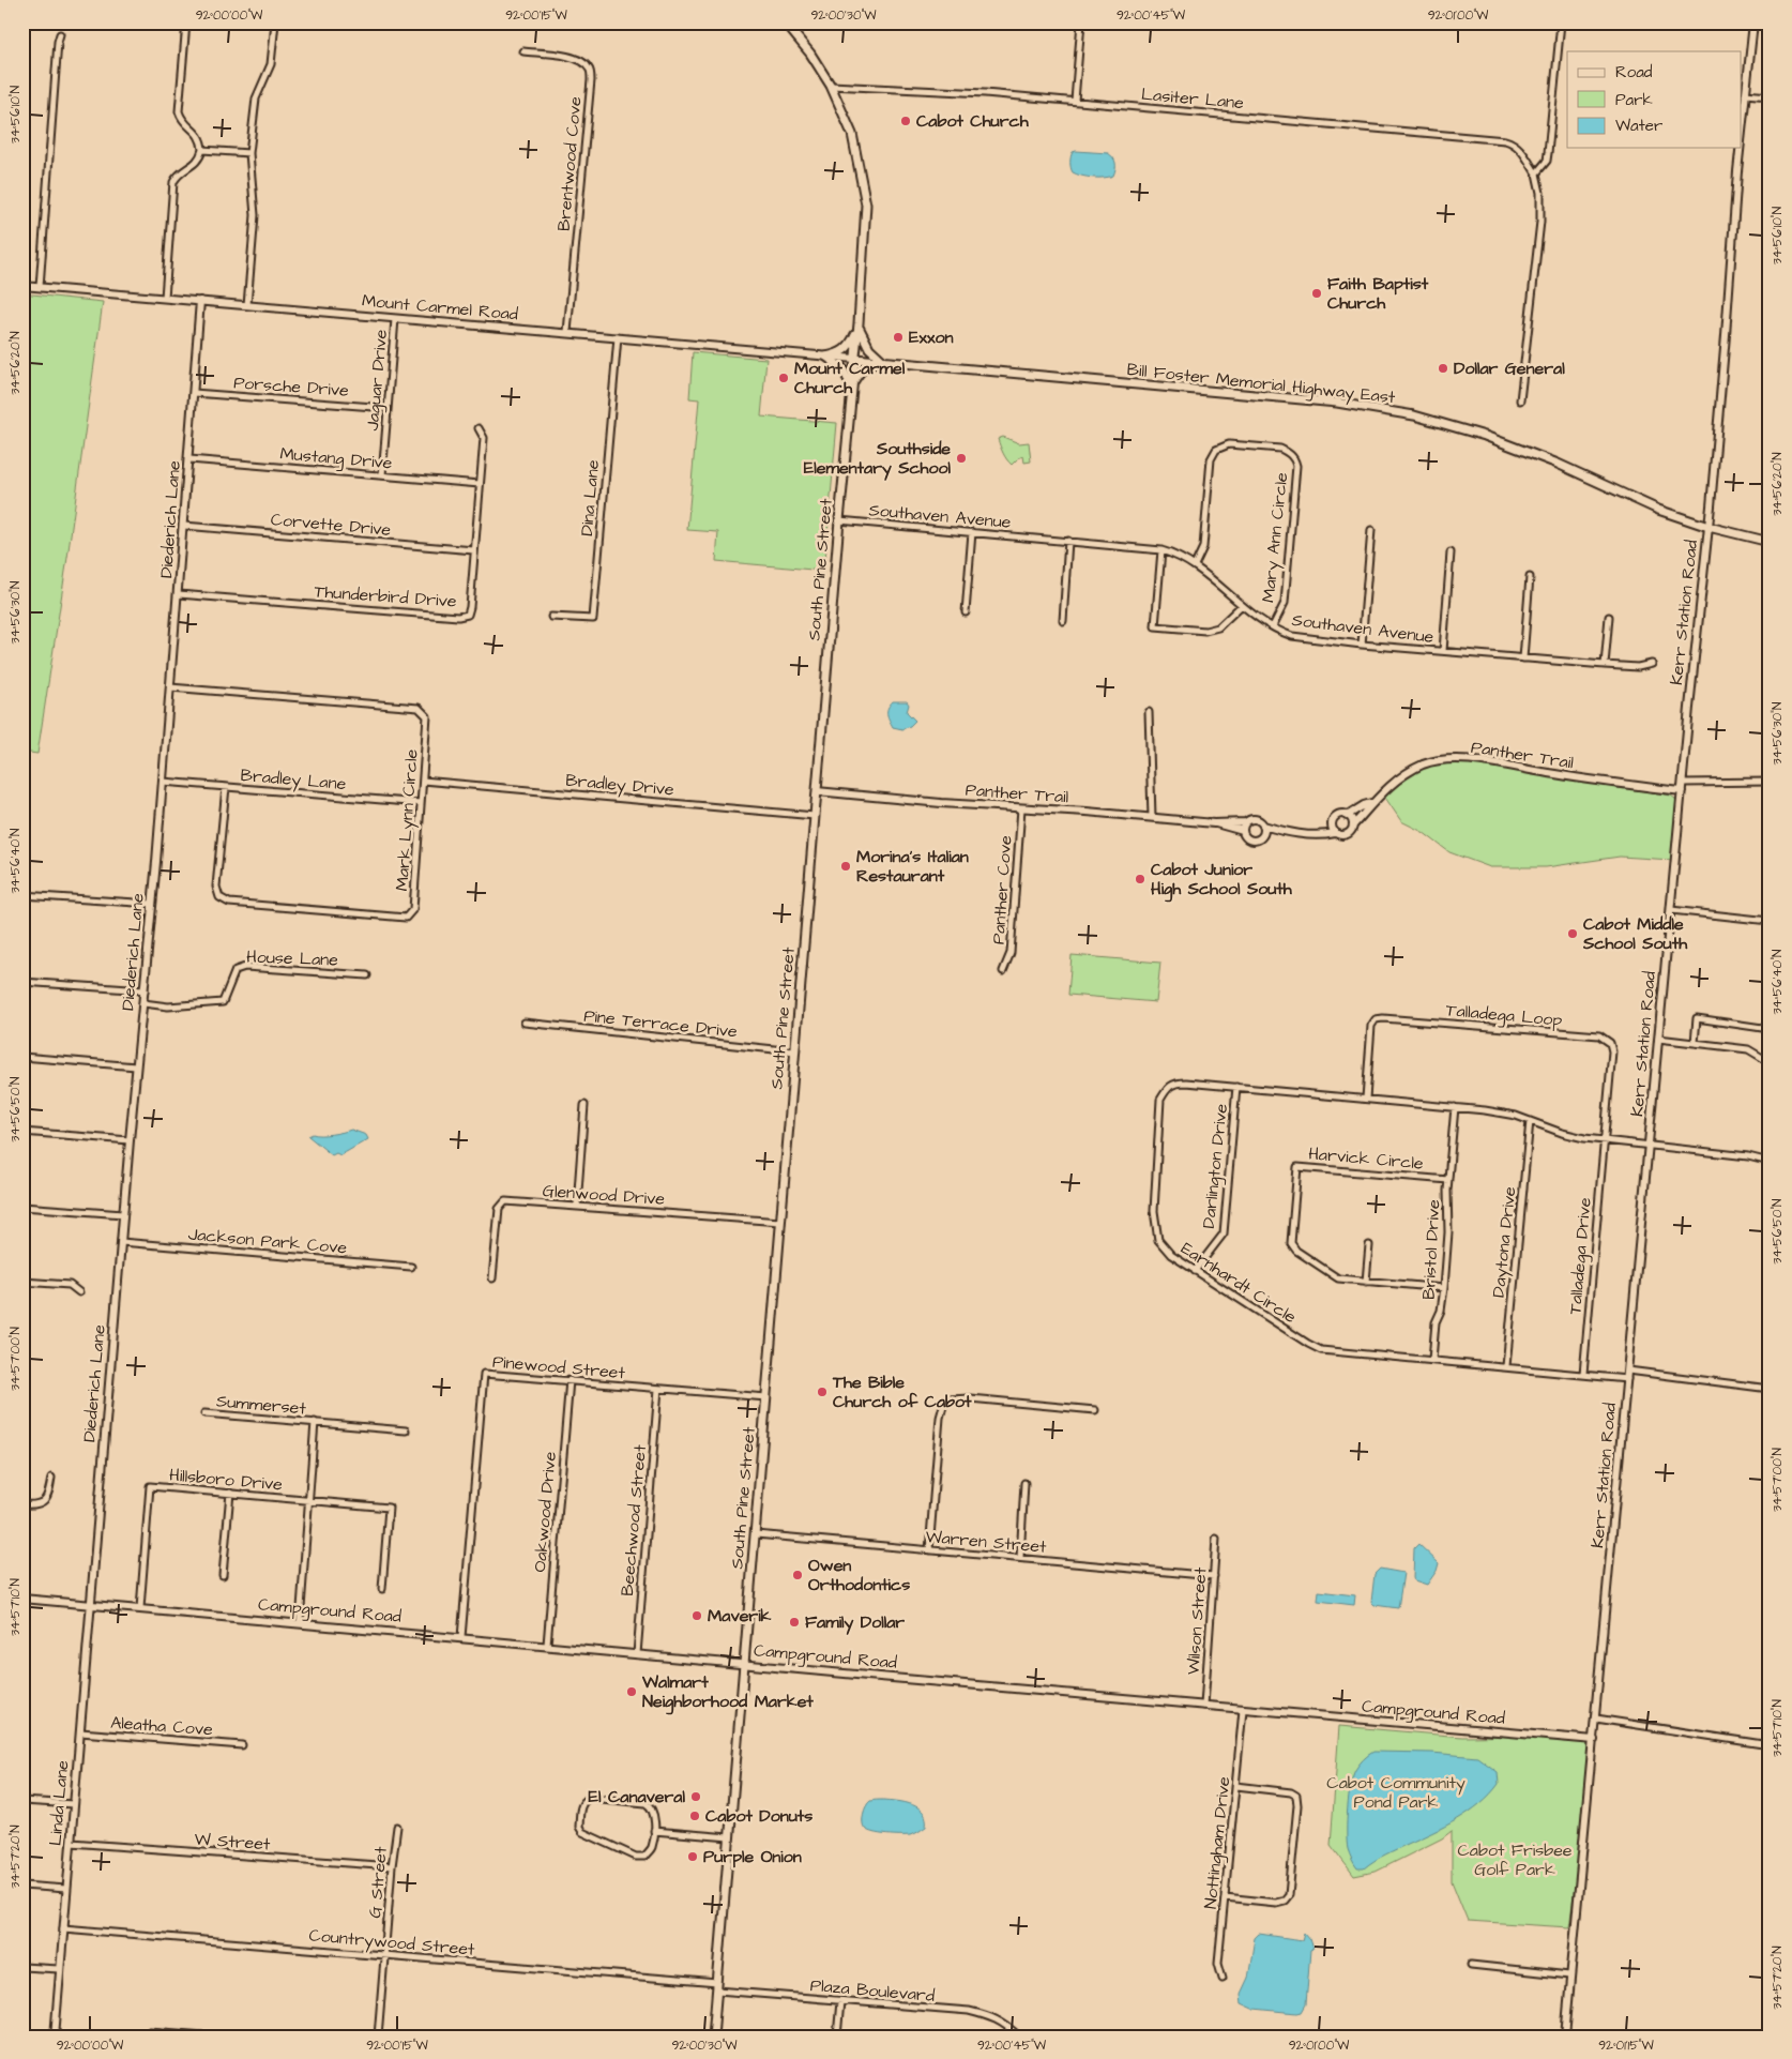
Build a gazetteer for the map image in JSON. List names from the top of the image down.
{
  "streets": {
    "main road": ["Bill Foster Memorial Highway East", "South Pine Street"],
    "street": [
      "Lasiter Lane",
      "Brentwood Cove",
      "Mount Carmel Road",
      "Jaguar Drive",
      "Porsche Drive",
      "Mustang Drive",
      "Dina Lane",
      "Southaven Avenue",
      "Diederich Lane",
      "Corvette Drive",
      "Mary Ann Circle",
      "Thunderbird Drive",
      "Kerr Station Road",
      "Panther Trail",
      "Bradley Lane",
      "Bradley Drive",
      "Mark Lynn Circle",
      "Panther Cove",
      "House Lane",
      "Talladega Loop",
      "Pine Terrace Drive",
      "Harvick Circle",
      "Darlington Drive",
      "Glenwood Drive",
      "Jackson Park Cove",
      "Daytona Drive",
      "Bristol Drive",
      "Talladega Drive",
      "Earnhardt Circle",
      "Pinewood Street",
      "Summerset",
      "Hillsboro Drive",
      "Oakwood Drive",
      "Beechwood Street",
      "Warren Street",
      "Campground Road",
      "Wilson Street",
      "Aleatha Cove",
      "Linda Lane",
      "W Street",
      "Nottingham Drive",
      "G Street",
      "Countrywood Street",
      "Plaza Boulevard"
    ]
  },
  "crossings": [
    ["Lasiter Lane", "South Pine Street"],
    ["Brentwood Cove", "Mount Carmel Road"],
    ["Mount Carmel Road", "Jaguar Drive"],
    ["Mount Carmel Road", "Bill Foster Memorial Highway East"],
    ["Mount Carmel Road", "Dina Lane"],
    ["Mount Carmel Road", "Diederich Lane"],
    ["Mount Carmel Road", "South Pine Street"],
    ["Jaguar Drive", "Porsche Drive"],
    ["Jaguar Drive", "Mustang Drive"],
    ["Bill Foster Memorial Highway East", "South Pine Street"],
    ["Bill Foster Memorial Highway East", "Kerr Station Road"],
    ["Porsche Drive", "Diederich Lane"],
    ["Mustang Drive", "Diederich Lane"],
    ["Mustang Drive", "Thunderbird Drive"],
    ["Southaven Avenue", "Mary Ann Circle"],
    ["Southaven Avenue", "South Pine Street"],
    ["Diederich Lane", "Corvette Drive"],
    ["Diederich Lane", "Thunderbird Drive"],
    ["Diederich Lane", "Bradley Lane"],
    ["Diederich Lane", "Mark Lynn Circle"],
    ["Diederich Lane", "House Lane"],
    ["Diederich Lane", "Jackson Park Cove"],
    ["Diederich Lane", "Campground Road"],
    ["Diederich Lane", "Linda Lane"],
    ["Corvette Drive", "Thunderbird Drive"],
    ["South Pine Street", "Panther Trail"],
    ["South Pine Street", "Bradley Drive"],
    ["South Pine Street", "Pine Terrace Drive"],
    ["South Pine Street", "Glenwood Drive"],
    ["South Pine Street", "Pinewood Street"],
    ["South Pine Street", "Warren Street"],
    ["South Pine Street", "Campground Road"],
    ["South Pine Street", "Countrywood Street"],
    ["South Pine Street", "Plaza Boulevard"],
    ["Kerr Station Road", "Panther Trail"],
    ["Kerr Station Road", "Earnhardt Circle"],
    ["Kerr Station Road", "Campground Road"],
    ["Panther Trail", "Panther Cove"],
    ["Bradley Lane", "Mark Lynn Circle"],
    ["Bradley Drive", "Mark Lynn Circle"],
    ["Talladega Loop", "Talladega Drive"],
    ["Talladega Loop", "Earnhardt Circle"],
    ["Harvick Circle", "Bristol Drive"],
    ["Darlington Drive", "Earnhardt Circle"],
    ["Daytona Drive", "Earnhardt Circle"],
    ["Bristol Drive", "Earnhardt Circle"],
    ["Talladega Drive", "Earnhardt Circle"],
    ["Pinewood Street", "Oakwood Drive"],
    ["Pinewood Street", "Beechwood Street"],
    ["Pinewood Street", "Campground Road"],
    ["Summerset", "Hillsboro Drive"],
    ["Summerset", "Campground Road"],
    ["Hillsboro Drive", "Campground Road"],
    ["Oakwood Drive", "Campground Road"],
    ["Beechwood Street", "Campground Road"],
    ["Warren Street", "Wilson Street"],
    ["Campground Road", "Wilson Street"],
    ["Campground Road", "Linda Lane"],
    ["Campground Road", "Nottingham Drive"],
    ["Aleatha Cove", "Linda Lane"],
    ["Linda Lane", "W Street"],
    ["Linda Lane", "Countrywood Street"],
    ["W Street", "G Street"],
    ["G Street", "Countrywood Street"],
    ["Countrywood Street", "Plaza Boulevard"]
  ],
  "parks": ["Cabot Community Pond Park", "Cabot Frisbee Golf Park"],
  "places": [
    "Cabot Church",
    "Faith Baptist Church",
    "Exxon",
    "Dollar General",
    "Mount Carmel Church",
    "Southside Elementary School",
    "Morina's Italian Restaurant",
    "Cabot Junior High School South",
    "Cabot Middle School South",
    "The Bible Church of Cabot",
    "Owen Orthodontics",
    "Maverik",
    "Family Dollar",
    "Walmart Neighborhood Market",
    "El Canaveral",
    "Cabot Donuts",
    "Purple Onion"
  ],
  "legend": ["Road", "Park", "Water"],
  "coordinates": [
    "92°00'00\"W",
    "92°00'15\"W",
    "92°00'30\"W",
    "92°00'45\"W",
    "92°01'00\"W",
    "34°56'10\"N",
    "34°56'20\"N",
    "34°56'30\"N",
    "34°56'40\"N",
    "34°56'50\"N",
    "34°57'00\"N",
    "34°57'10\"N",
    "34°57'20\"N",
    "92°01'15\"W"
  ]
}
